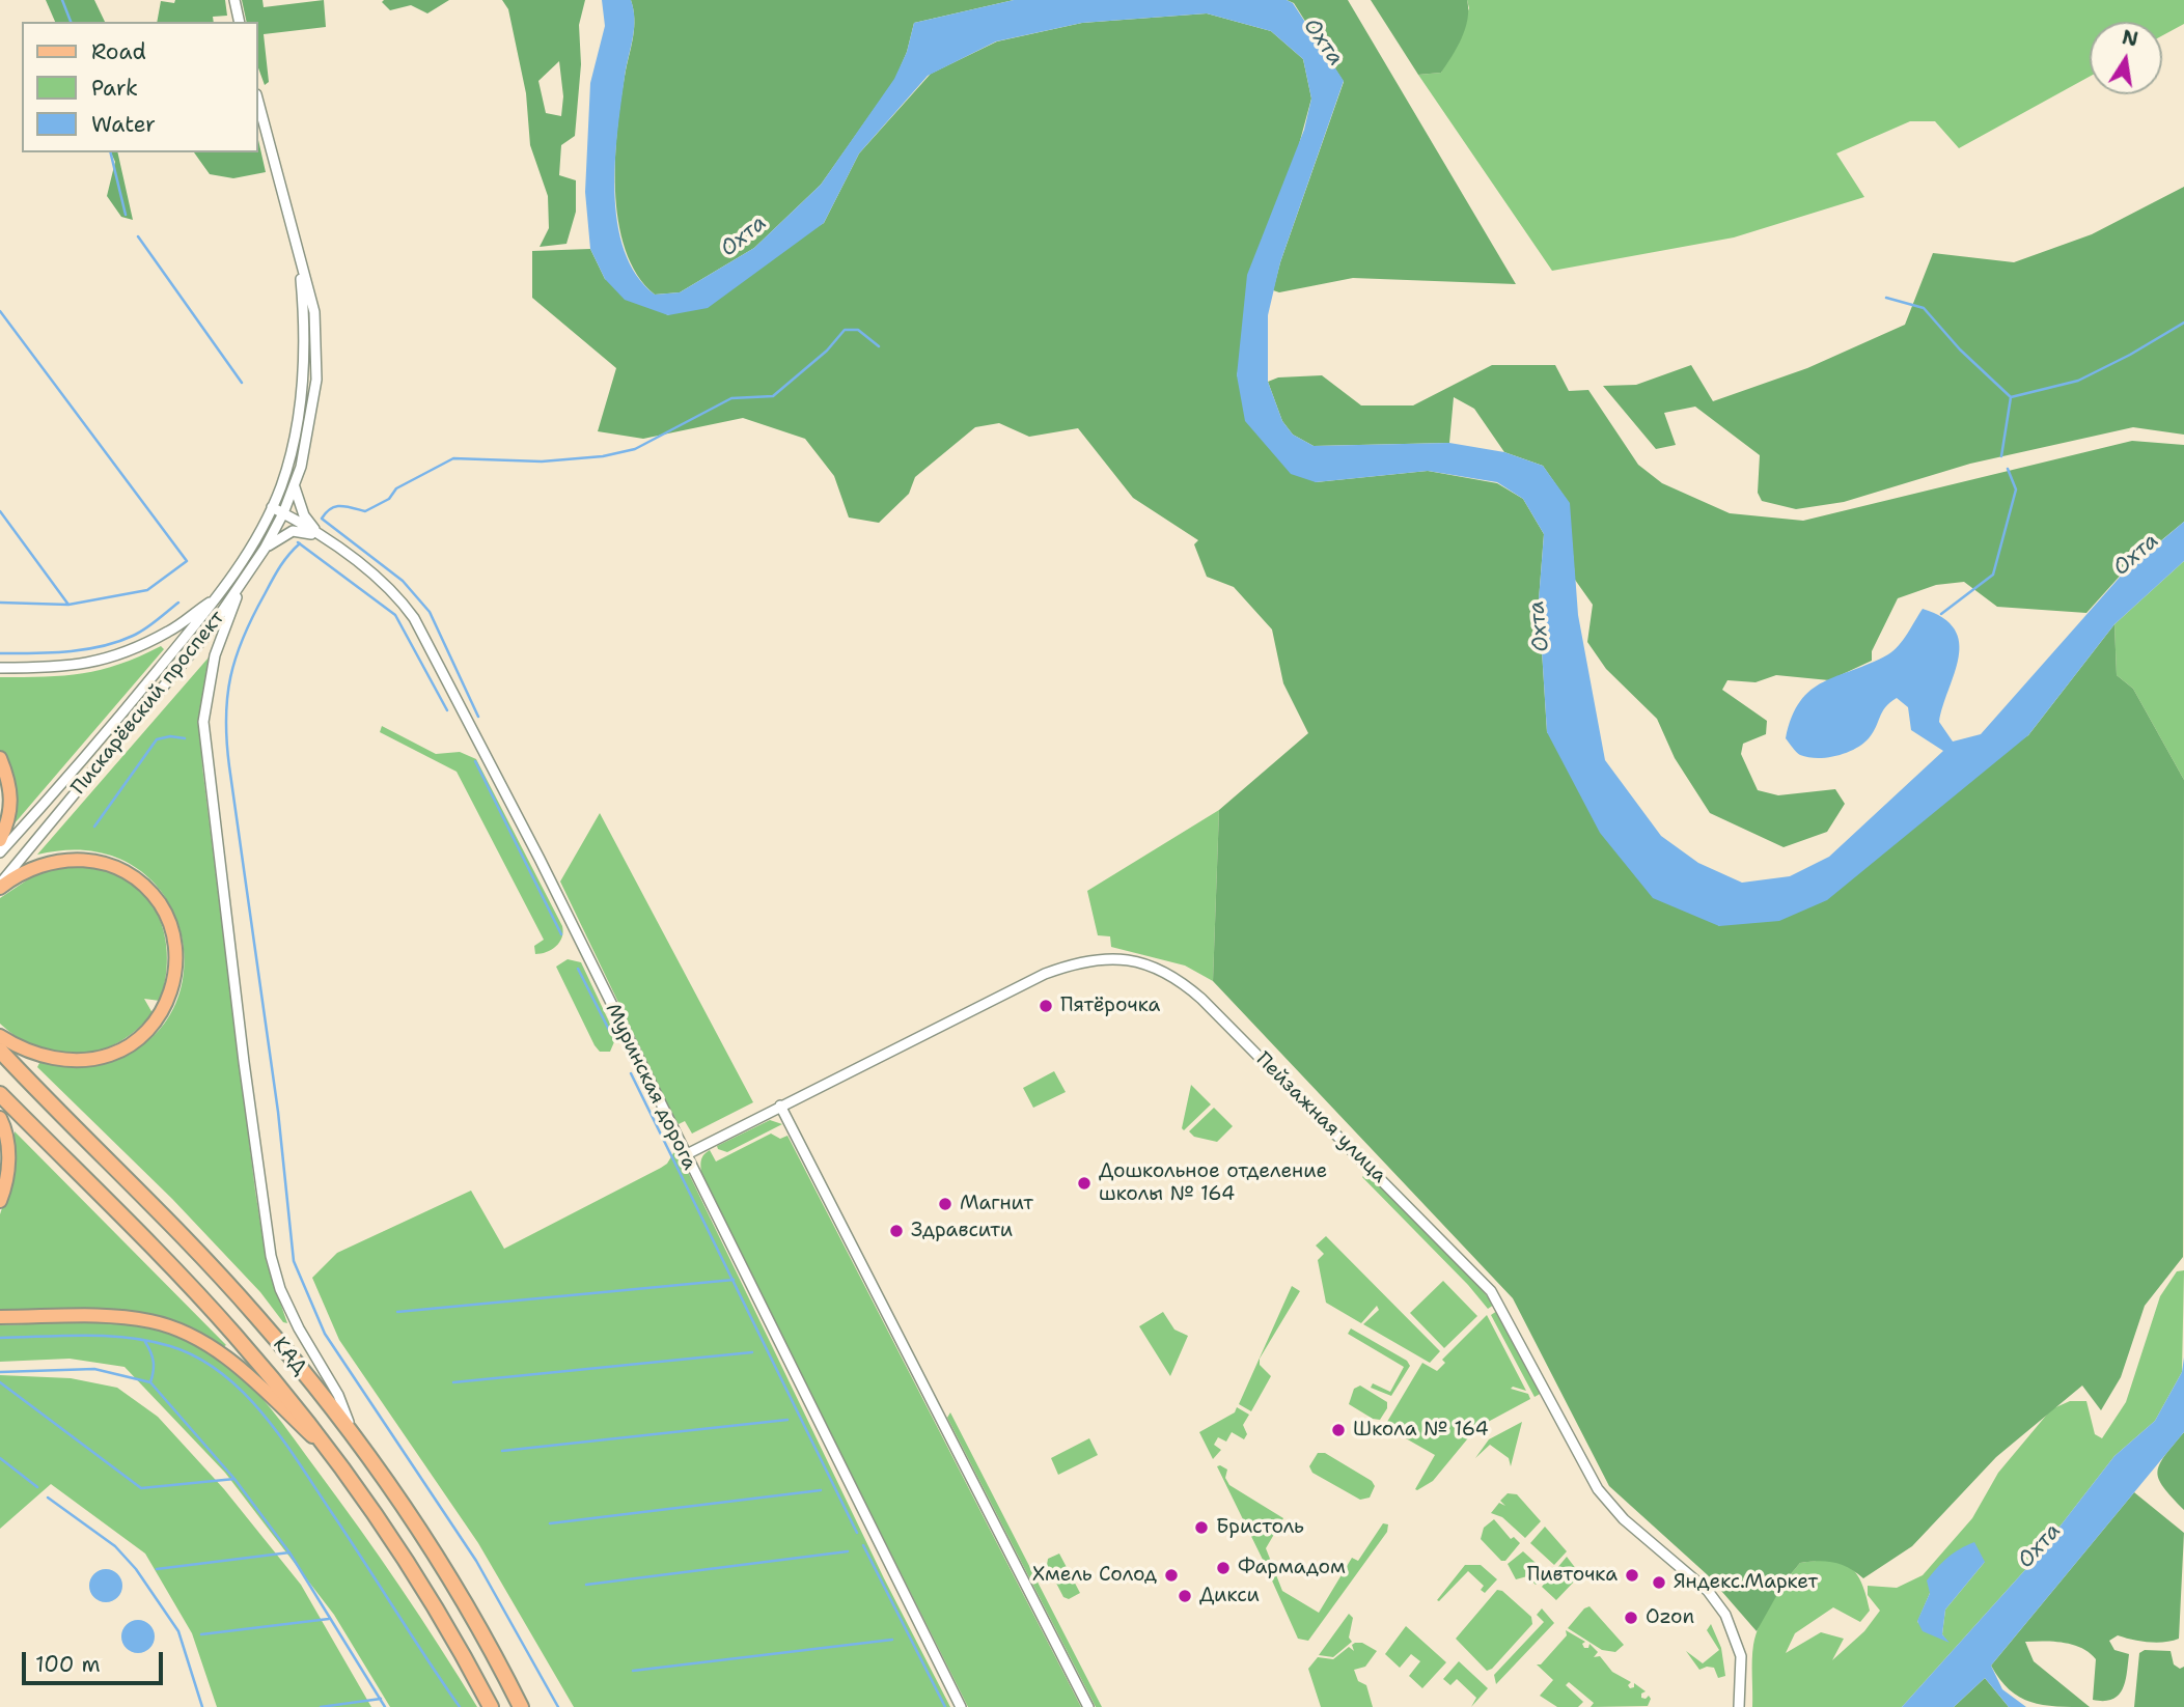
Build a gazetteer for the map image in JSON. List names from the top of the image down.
{
  "streets": {
    "highway": ["КАД"],
    "street": ["Пискарёвский проспект", "Муринская дорога", "Пейзажная улица"]
  },
  "crossings": [
    ["Пискарёвский проспект", "Муринская дорога"],
    ["Муринская дорога", "Пейзажная улица"]
  ],
  "water": ["Охта"],
  "places": [
    "Пятёрочка",
    "Дошкольное отделение школы № 164",
    "Магнит",
    "Здравсити",
    "Школа № 164",
    "Бристоль",
    "Фармадом",
    "Хмель Солод",
    "Пивточка",
    "Яндекс.Маркет",
    "Дикси",
    "Ozon"
  ],
  "legend": ["Road", "Park", "Water"],
  "scale_bar": "100 m",
  "north": "top"
}
